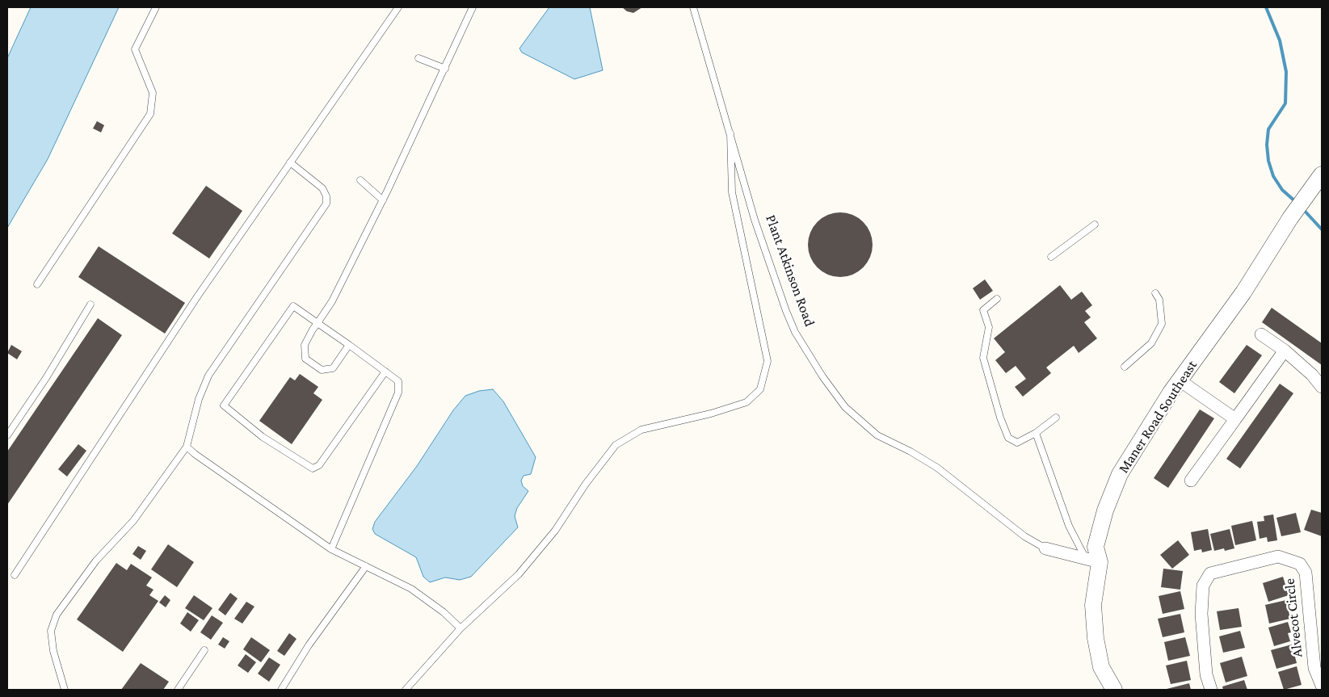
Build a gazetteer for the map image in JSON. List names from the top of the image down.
{
  "streets": {
    "street": ["Plant Atkinson Road", "Maner Road Southeast", "Alvecot Circle"]
  },
  "crossings": [
    ["Plant Atkinson Road", "Maner Road Southeast"]
  ]
}
